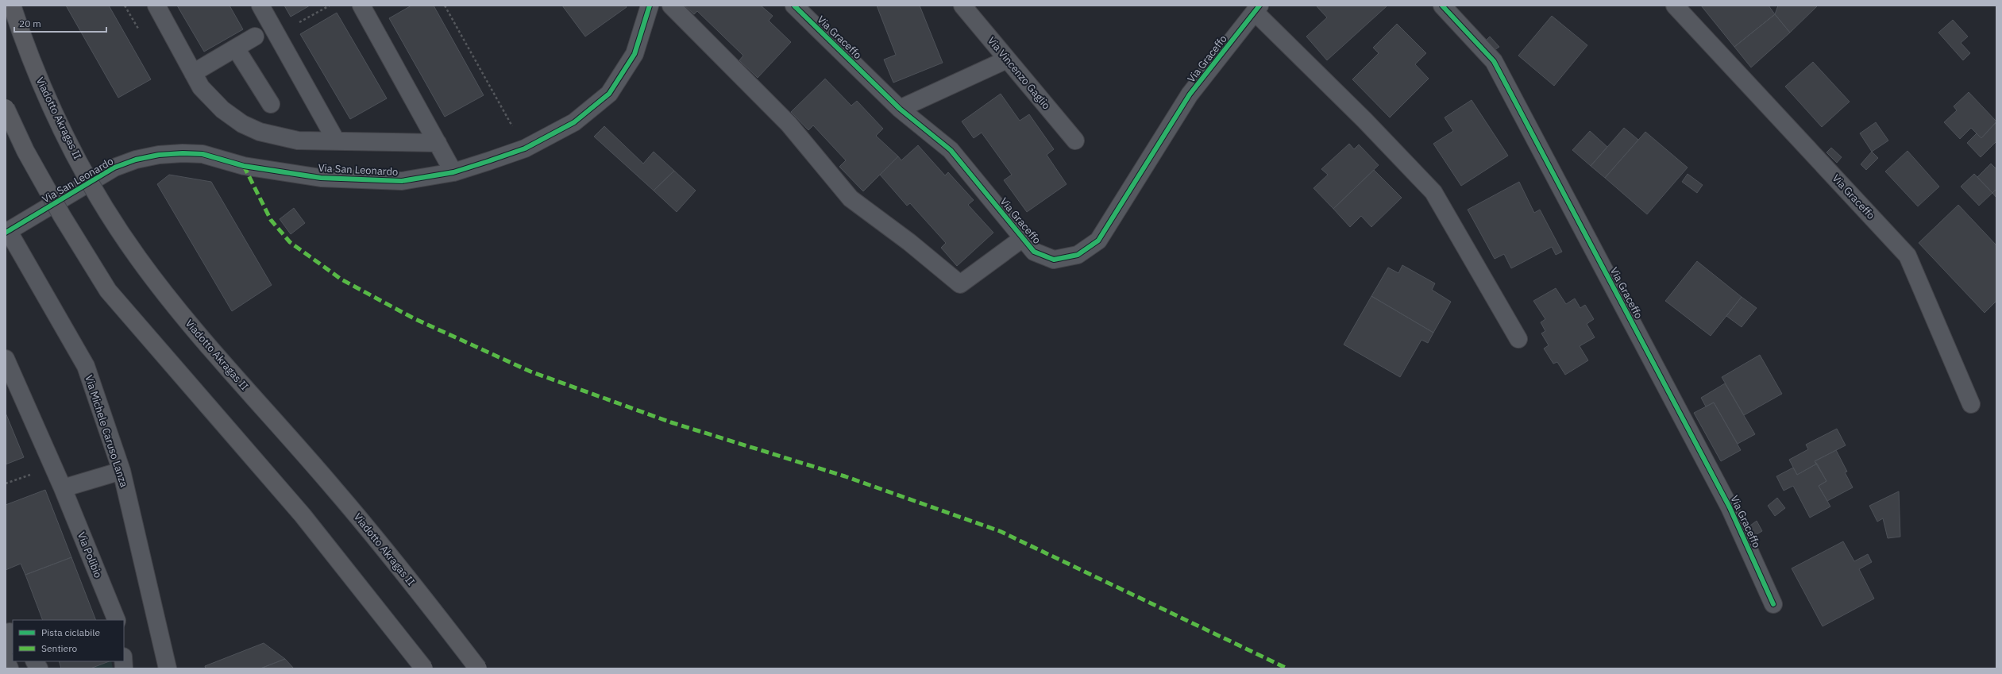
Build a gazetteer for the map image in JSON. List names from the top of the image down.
{
  "streets": {
    "main road": ["Viadotto Akragas II"],
    "street": [
      "Via Graceffo",
      "Via Vincenzo Gaglio",
      "Via San Leonardo",
      "Via Michele Caruso Lanza",
      "Via Polibio"
    ]
  },
  "crossings": [
    ["Via San Leonardo", "Via Michele Caruso Lanza"]
  ],
  "legend": ["Pista ciclabile", "Sentiero"],
  "scale_bar": "20 m"
}
